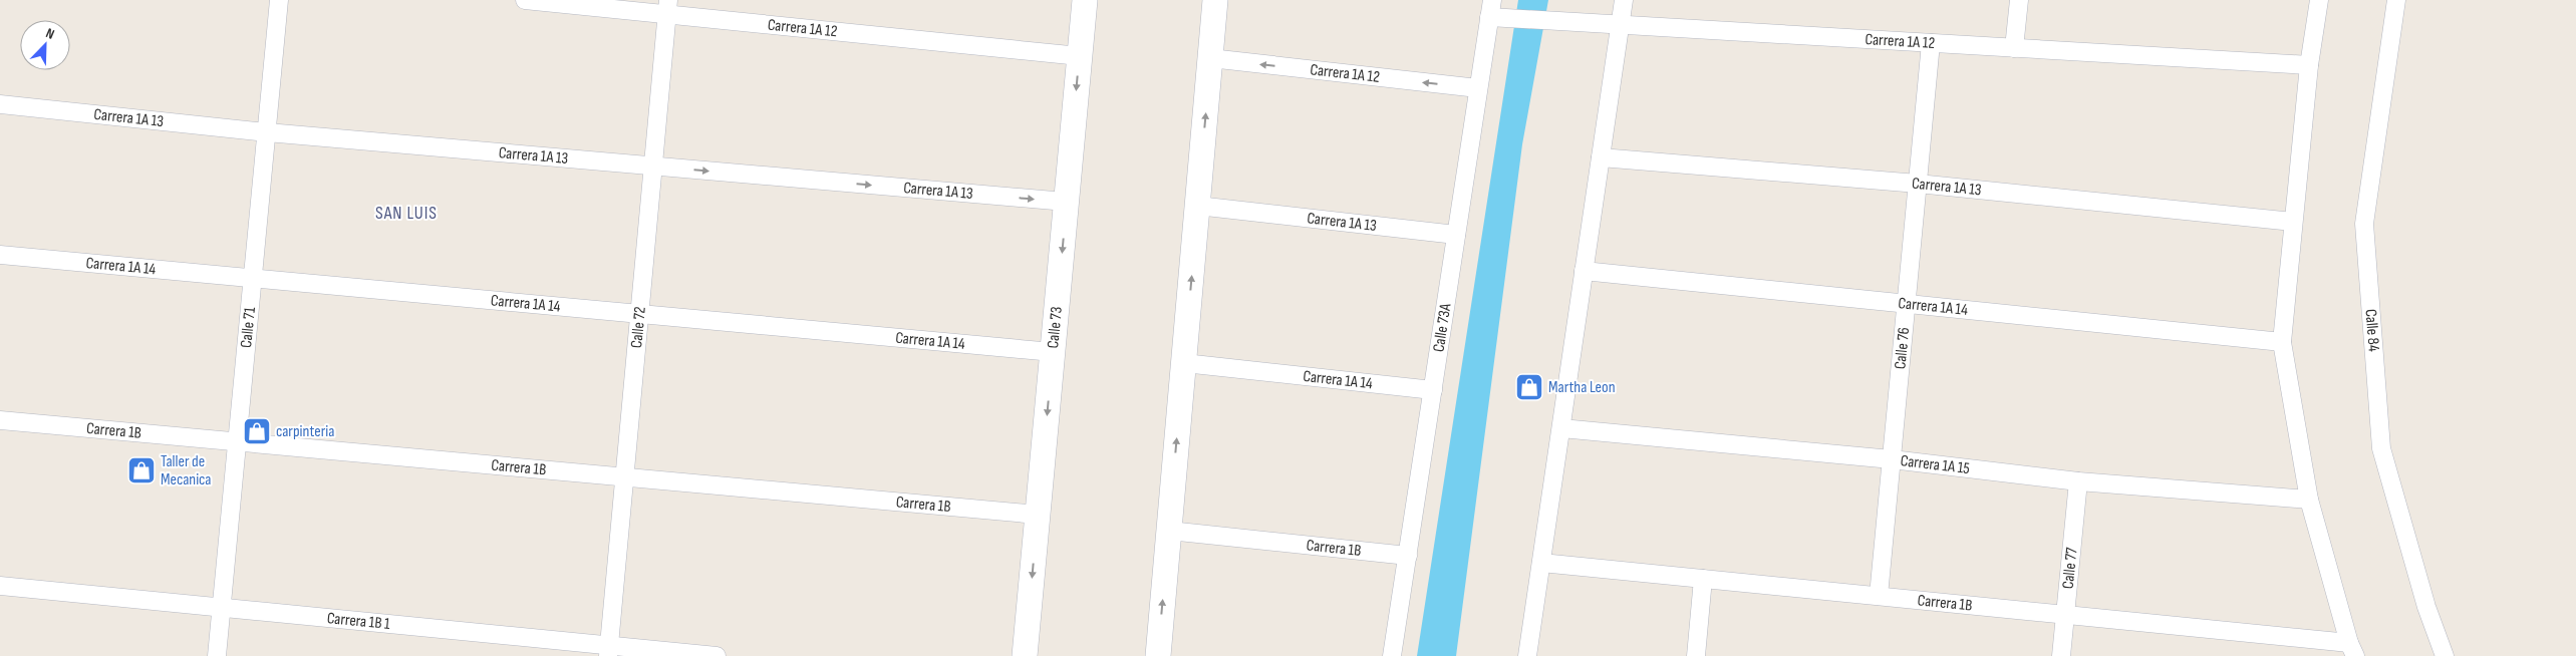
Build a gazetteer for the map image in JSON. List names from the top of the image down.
{
  "streets": {
    "main road": ["Calle 73"],
    "street": [
      "Carrera 1A 12",
      "Carrera 1A 13",
      "Carrera 1A 14",
      "Calle 71",
      "Calle 72",
      "Calle 73A",
      "Calle 84",
      "Calle 76",
      "Carrera 1B",
      "Carrera 1A 15",
      "Calle 77",
      "Carrera 1B 1"
    ]
  },
  "crossings": [
    ["Carrera 1A 12", "Calle 72"],
    ["Carrera 1A 12", "Calle 73"],
    ["Carrera 1A 12", "Calle 73A"],
    ["Carrera 1A 12", "Calle 76"],
    ["Carrera 1A 13", "Calle 71"],
    ["Carrera 1A 13", "Calle 72"],
    ["Carrera 1A 13", "Calle 73"],
    ["Carrera 1A 13", "Calle 73A"],
    ["Carrera 1A 13", "Calle 76"],
    ["Carrera 1A 14", "Calle 71"],
    ["Carrera 1A 14", "Calle 72"],
    ["Carrera 1A 14", "Calle 73"],
    ["Carrera 1A 14", "Calle 73A"],
    ["Carrera 1A 14", "Calle 76"],
    ["Calle 71", "Carrera 1B"],
    ["Calle 71", "Carrera 1B 1"],
    ["Calle 72", "Carrera 1B"],
    ["Calle 72", "Carrera 1B 1"],
    ["Calle 73", "Carrera 1B"],
    ["Calle 73A", "Carrera 1B"],
    ["Calle 76", "Carrera 1B"],
    ["Calle 76", "Carrera 1A 15"],
    ["Carrera 1B", "Calle 77"],
    ["Carrera 1A 15", "Calle 77"]
  ],
  "districts": ["SAN LUIS"],
  "places": {
    "shop": ["Martha Leon", "carpinteria", "Taller de Mecanica"]
  },
  "north": "top right"
}
